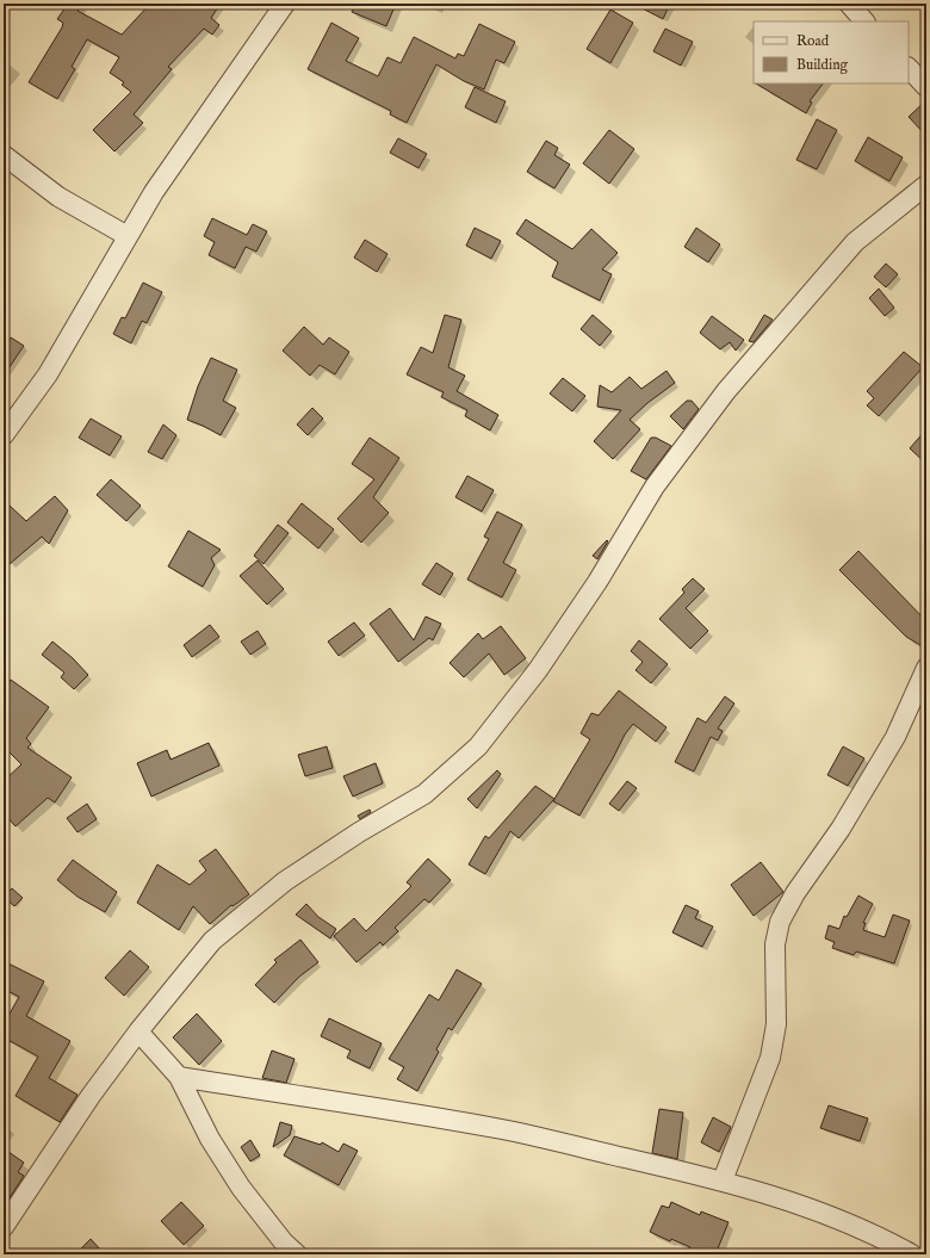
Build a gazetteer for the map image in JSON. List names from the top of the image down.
{
  "legend": ["Road", "Building"]
}
